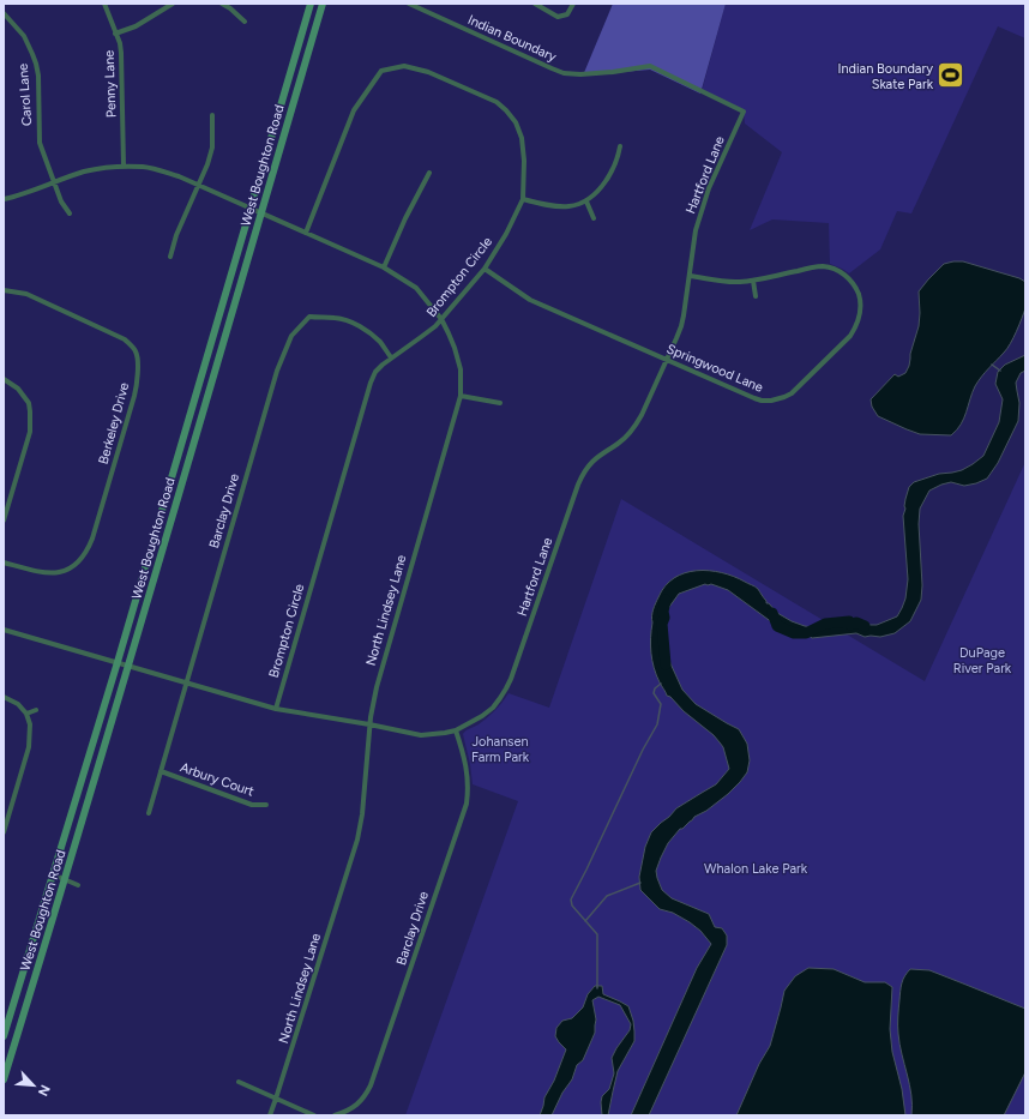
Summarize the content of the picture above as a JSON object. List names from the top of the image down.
{
  "streets": {
    "main road": ["West Boughton Road"],
    "street": [
      "Indian Boundary",
      "Penny Lane",
      "Carol Lane",
      "Hartford Lane",
      "Brompton Circle",
      "Springwood Lane",
      "Berkeley Drive",
      "Barclay Drive",
      "North Lindsey Lane",
      "Arbury Court"
    ]
  },
  "crossings": [
    ["Indian Boundary", "Hartford Lane"],
    ["West Boughton Road", "Hartford Lane"],
    ["West Boughton Road", "North Lindsey Lane"],
    ["Hartford Lane", "Brompton Circle"],
    ["Hartford Lane", "Springwood Lane"],
    ["Hartford Lane", "Barclay Drive"],
    ["Hartford Lane", "North Lindsey Lane"],
    ["Brompton Circle", "Springwood Lane"],
    ["Brompton Circle", "Barclay Drive"],
    ["Brompton Circle", "North Lindsey Lane"],
    ["Barclay Drive", "Arbury Court"]
  ],
  "parks": ["DuPage River Park", "Johansen Farm Park", "Whalon Lake Park"],
  "places": {
    "sports": ["Indian Boundary Skate Park"]
  },
  "north": "bottom right"
}
